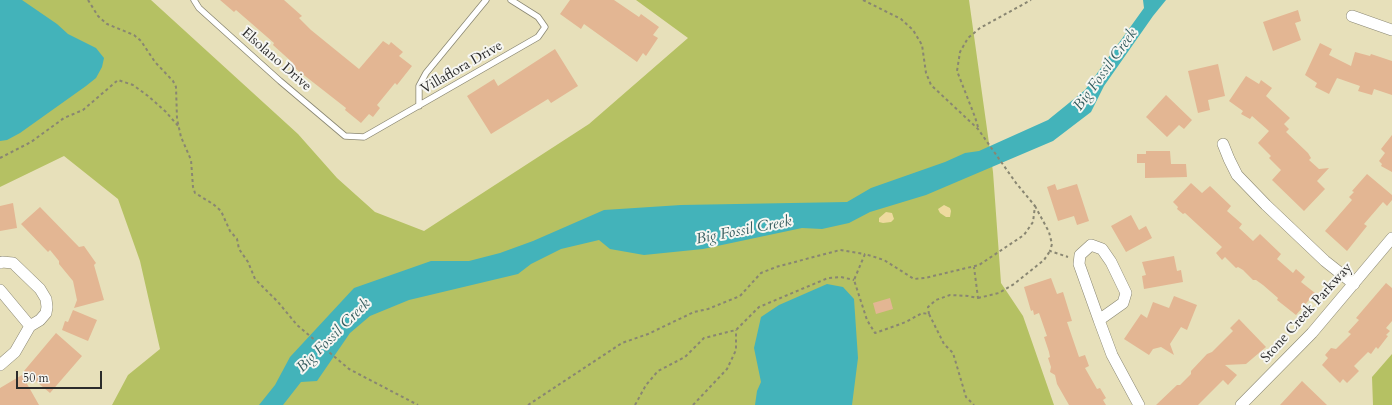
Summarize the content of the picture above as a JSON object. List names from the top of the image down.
{
  "streets": {
    "street": ["Stone Creek Parkway"],
    "lane": ["Elsolano Drive", "Villaflora Drive"]
  },
  "crossings": [
    ["Elsolano Drive", "Villaflora Drive"]
  ],
  "water": ["Big Fossil Creek"],
  "scale_bar": "50 m"
}
